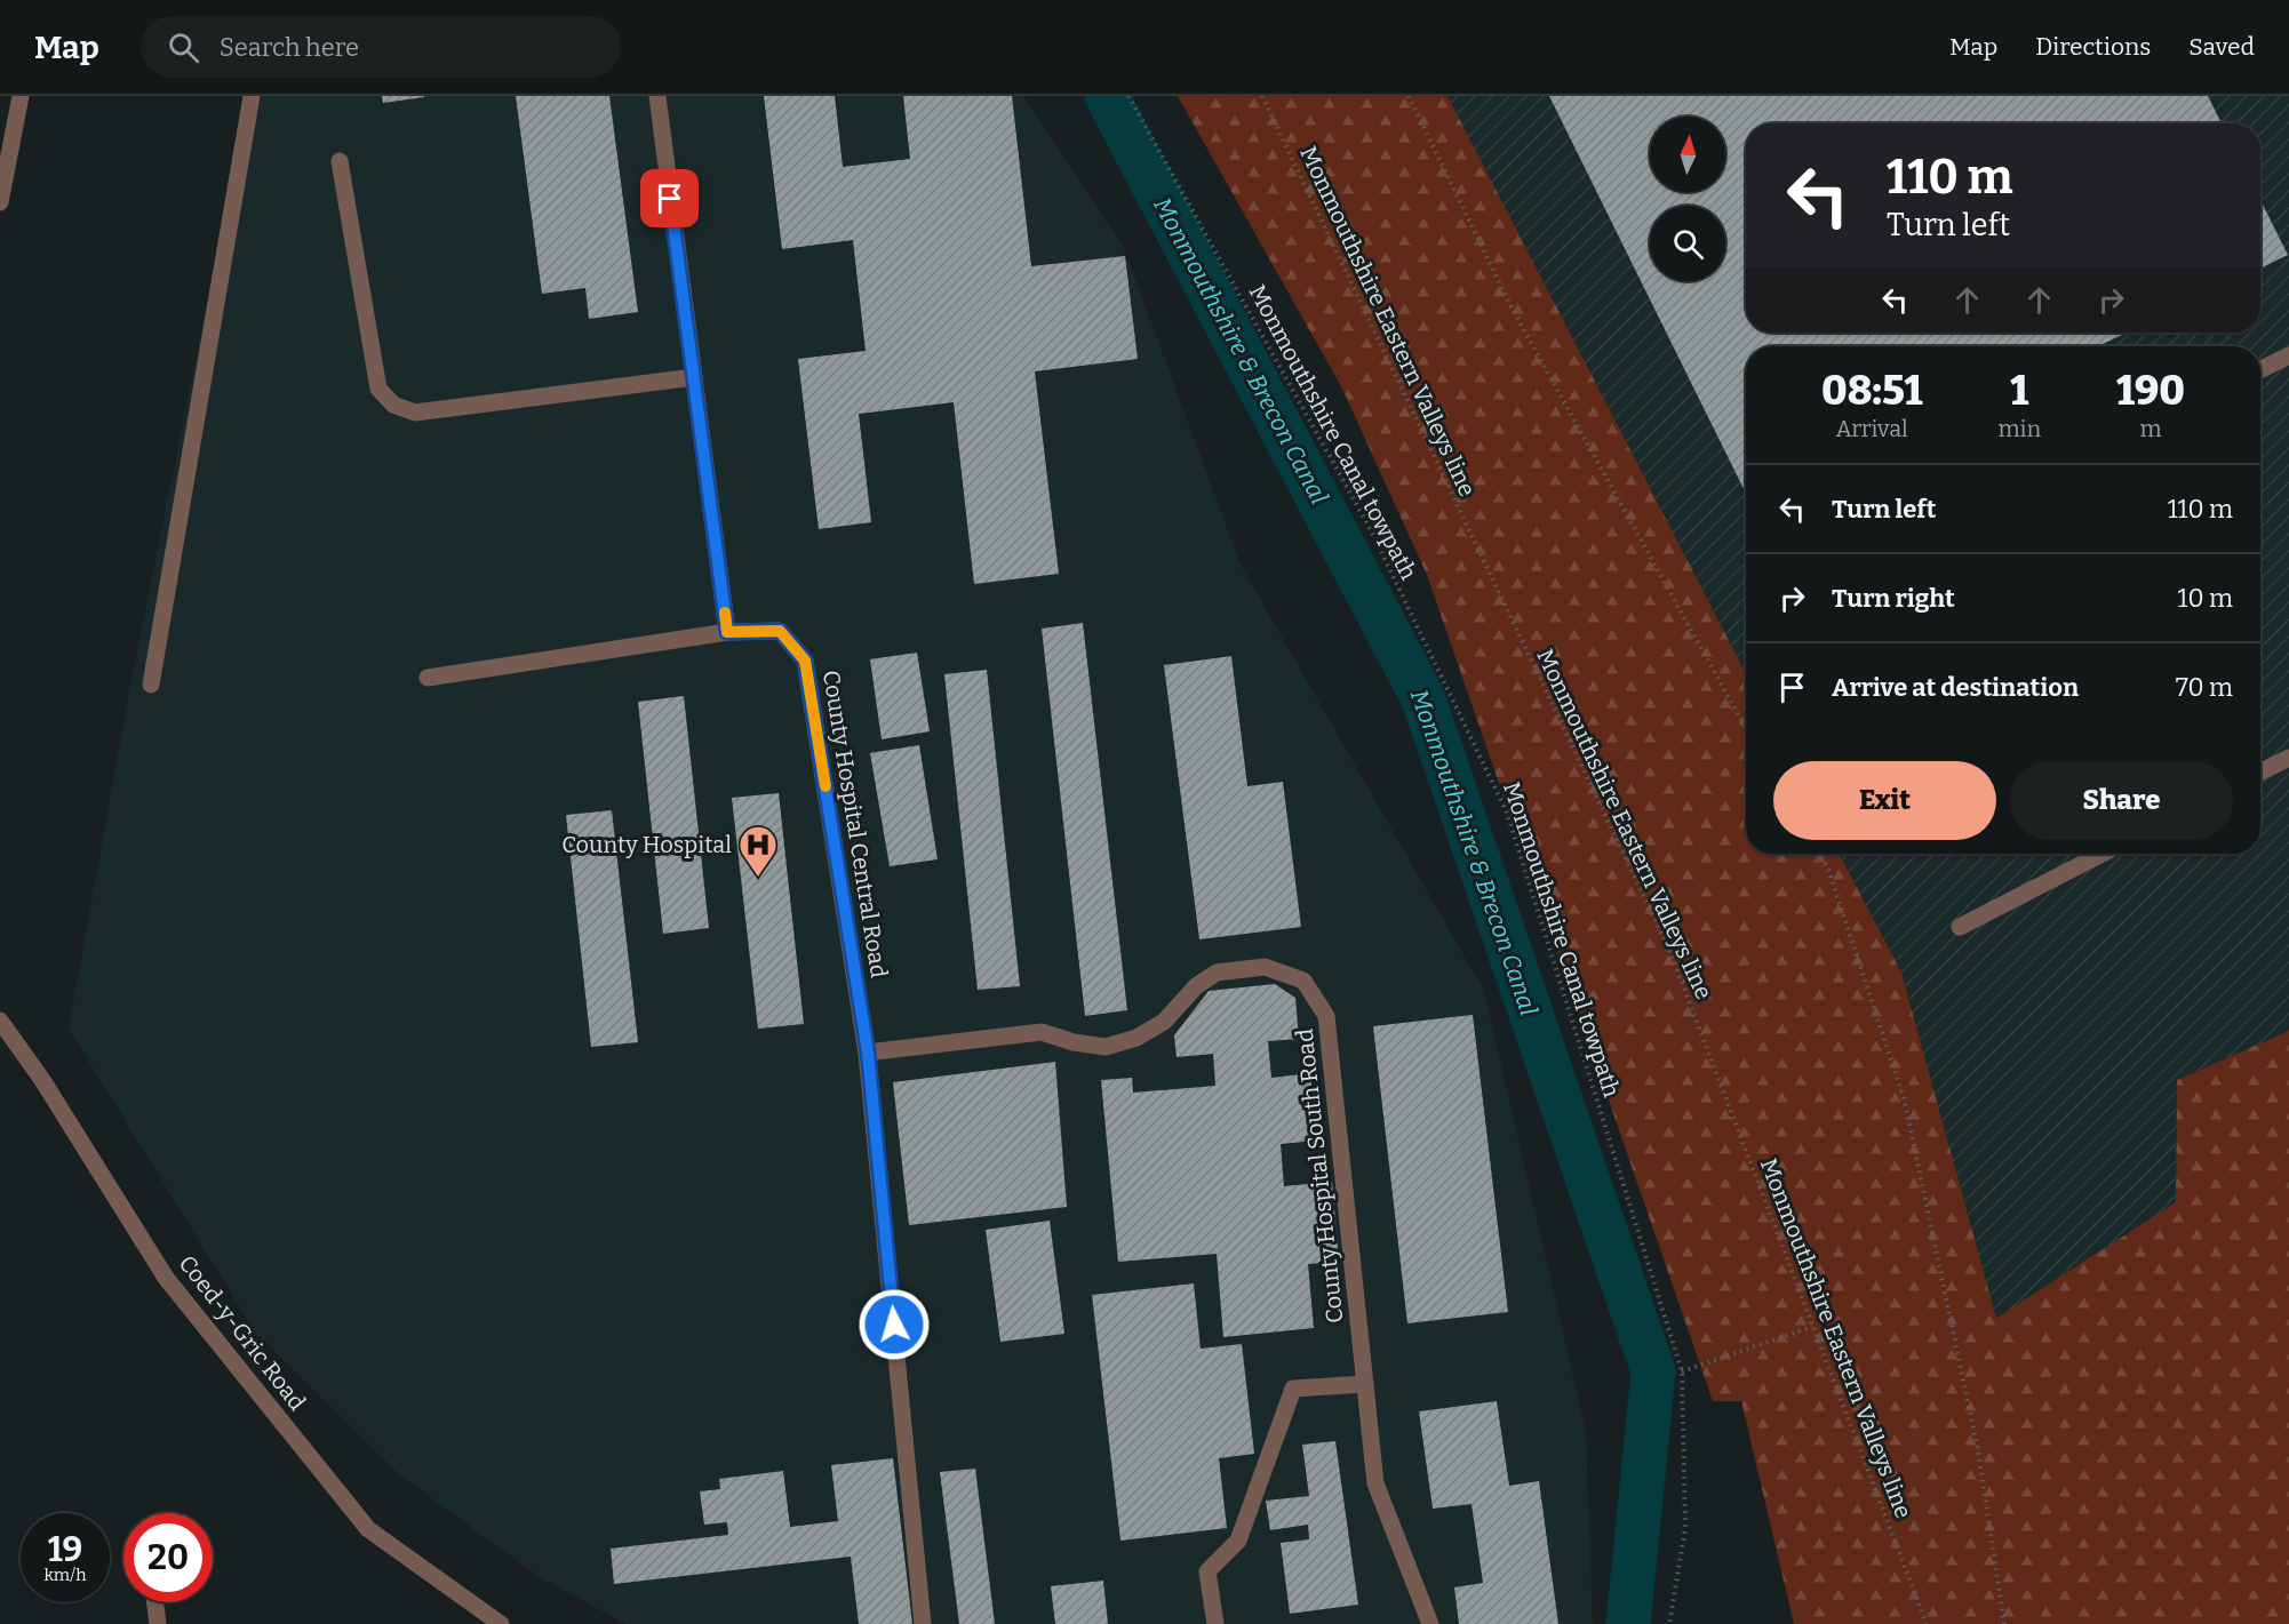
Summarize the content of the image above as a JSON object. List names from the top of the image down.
{
  "streets": {
    "street": ["County Hospital Central Road", "County Hospital South Road", "Coed-y-Gric Road"],
    "path": ["Monmouthshire Eastern Valleys line", "Monmouthshire Canal towpath"]
  },
  "crossings": [
    ["County Hospital Central Road", "County Hospital South Road"]
  ],
  "water": ["Monmouthshire & Brecon Canal"],
  "places": {
    "hospital": ["County Hospital"]
  },
  "north": "top",
  "page": {
    "header": "Map",
    "search": "Search here",
    "nav": ["Map", "Directions", "Saved"],
    "turn": ["110 m", "Turn left"],
    "eta": [
      "08:51",
      "Arrival",
      "1",
      "min",
      "190",
      "m"
    ],
    "list": [
      {
        "name": "Turn left",
        "value": "110 m"
      },
      {
        "name": "Turn right",
        "value": "10 m"
      },
      {
        "name": "Arrive at destination",
        "value": "70 m"
      }
    ],
    "buttons": ["Exit", "Share"],
    "speed": "19 km/h",
    "limit": "20"
  }
}
